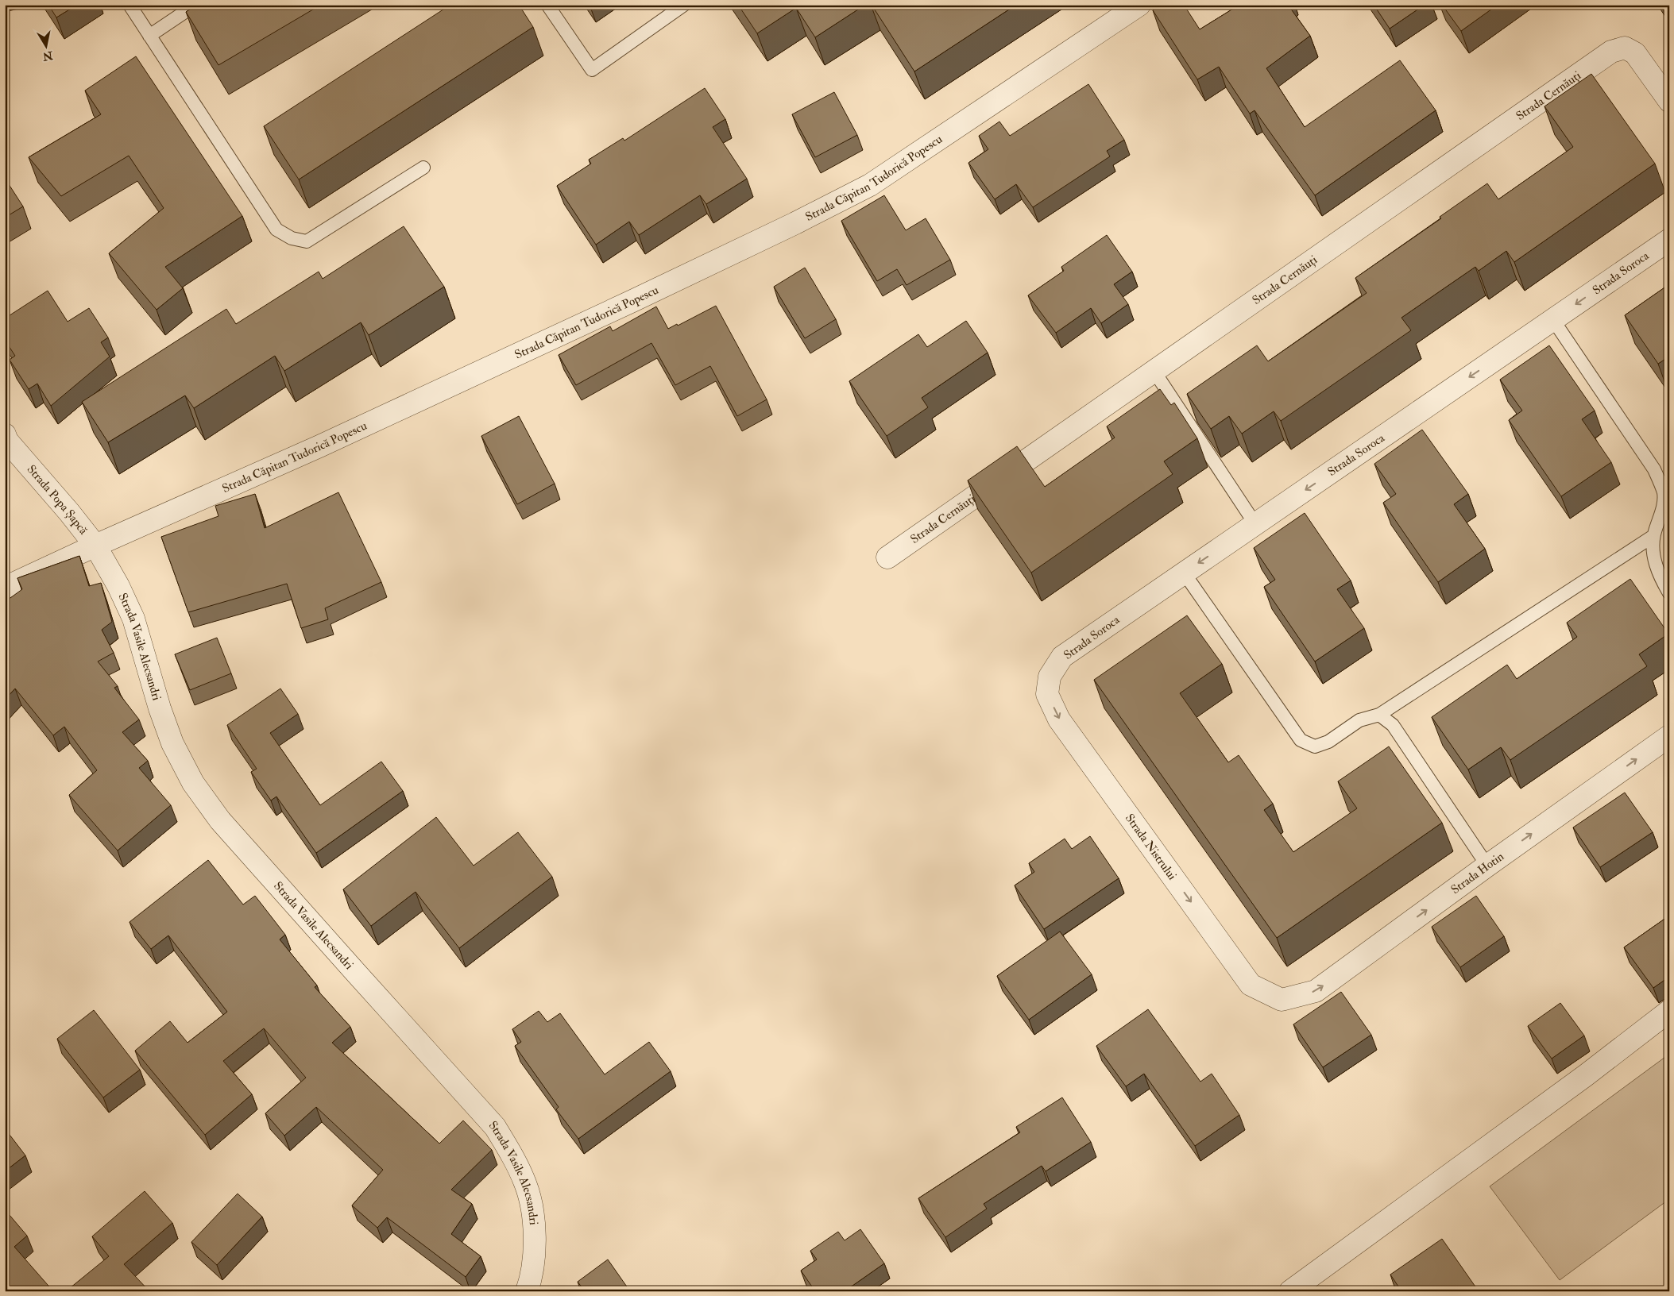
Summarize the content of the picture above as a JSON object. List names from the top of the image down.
{
  "streets": {
    "street": [
      "Strada Cernăuți",
      "Strada Căpitan Tudorică Popescu",
      "Strada Soroca",
      "Strada Popa Șapcă",
      "Strada Vasile Alecsandri",
      "Strada Nistrului",
      "Strada Hotin"
    ]
  },
  "crossings": [
    ["Strada Căpitan Tudorică Popescu", "Strada Popa Șapcă"],
    ["Strada Căpitan Tudorică Popescu", "Strada Vasile Alecsandri"],
    ["Strada Soroca", "Strada Nistrului"],
    ["Strada Popa Șapcă", "Strada Vasile Alecsandri"],
    ["Strada Nistrului", "Strada Hotin"]
  ],
  "one_way": ["Strada Soroca", "Strada Nistrului", "Strada Hotin"],
  "north": "bottom"
}
